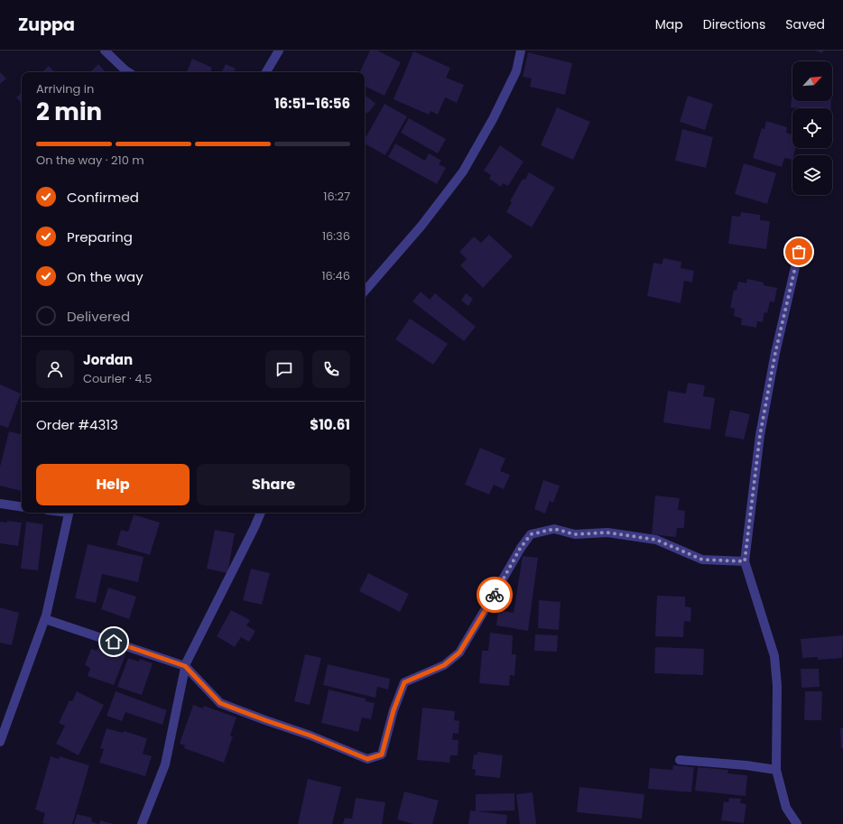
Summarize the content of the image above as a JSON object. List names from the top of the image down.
{
  "north": "top right",
  "page": {
    "header": "Zuppa",
    "nav": ["Map", "Directions", "Saved"],
    "heading": ["2 min", "Arriving in", "16:51–16:56"],
    "panel": [
      "Jordan",
      "Courier · 4.5",
      "Order #4313",
      "$10.61"
    ],
    "bar": "On the way · 210 m",
    "list": [
      ["Confirmed", "16:27"],
      ["Preparing", "16:36"],
      ["On the way", "16:46"],
      "Delivered"
    ],
    "buttons": ["Help", "Share"]
  }
}
